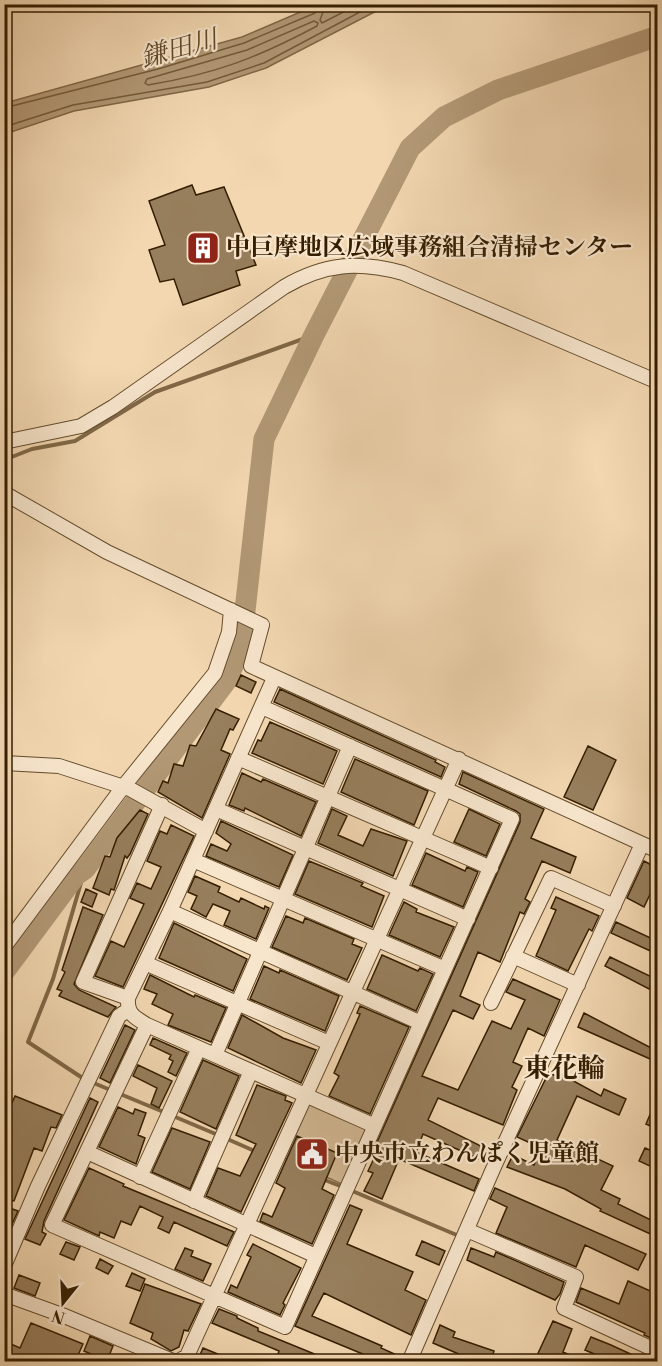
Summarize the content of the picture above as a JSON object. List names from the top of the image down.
{
  "districts": ["東花輪"],
  "water": ["鎌田川"],
  "places": {
    "building": ["中巨摩地区広域事務組合清掃センター"],
    "public building": ["中央市立わんぱく児童館"]
  },
  "north": "bottom"
}
